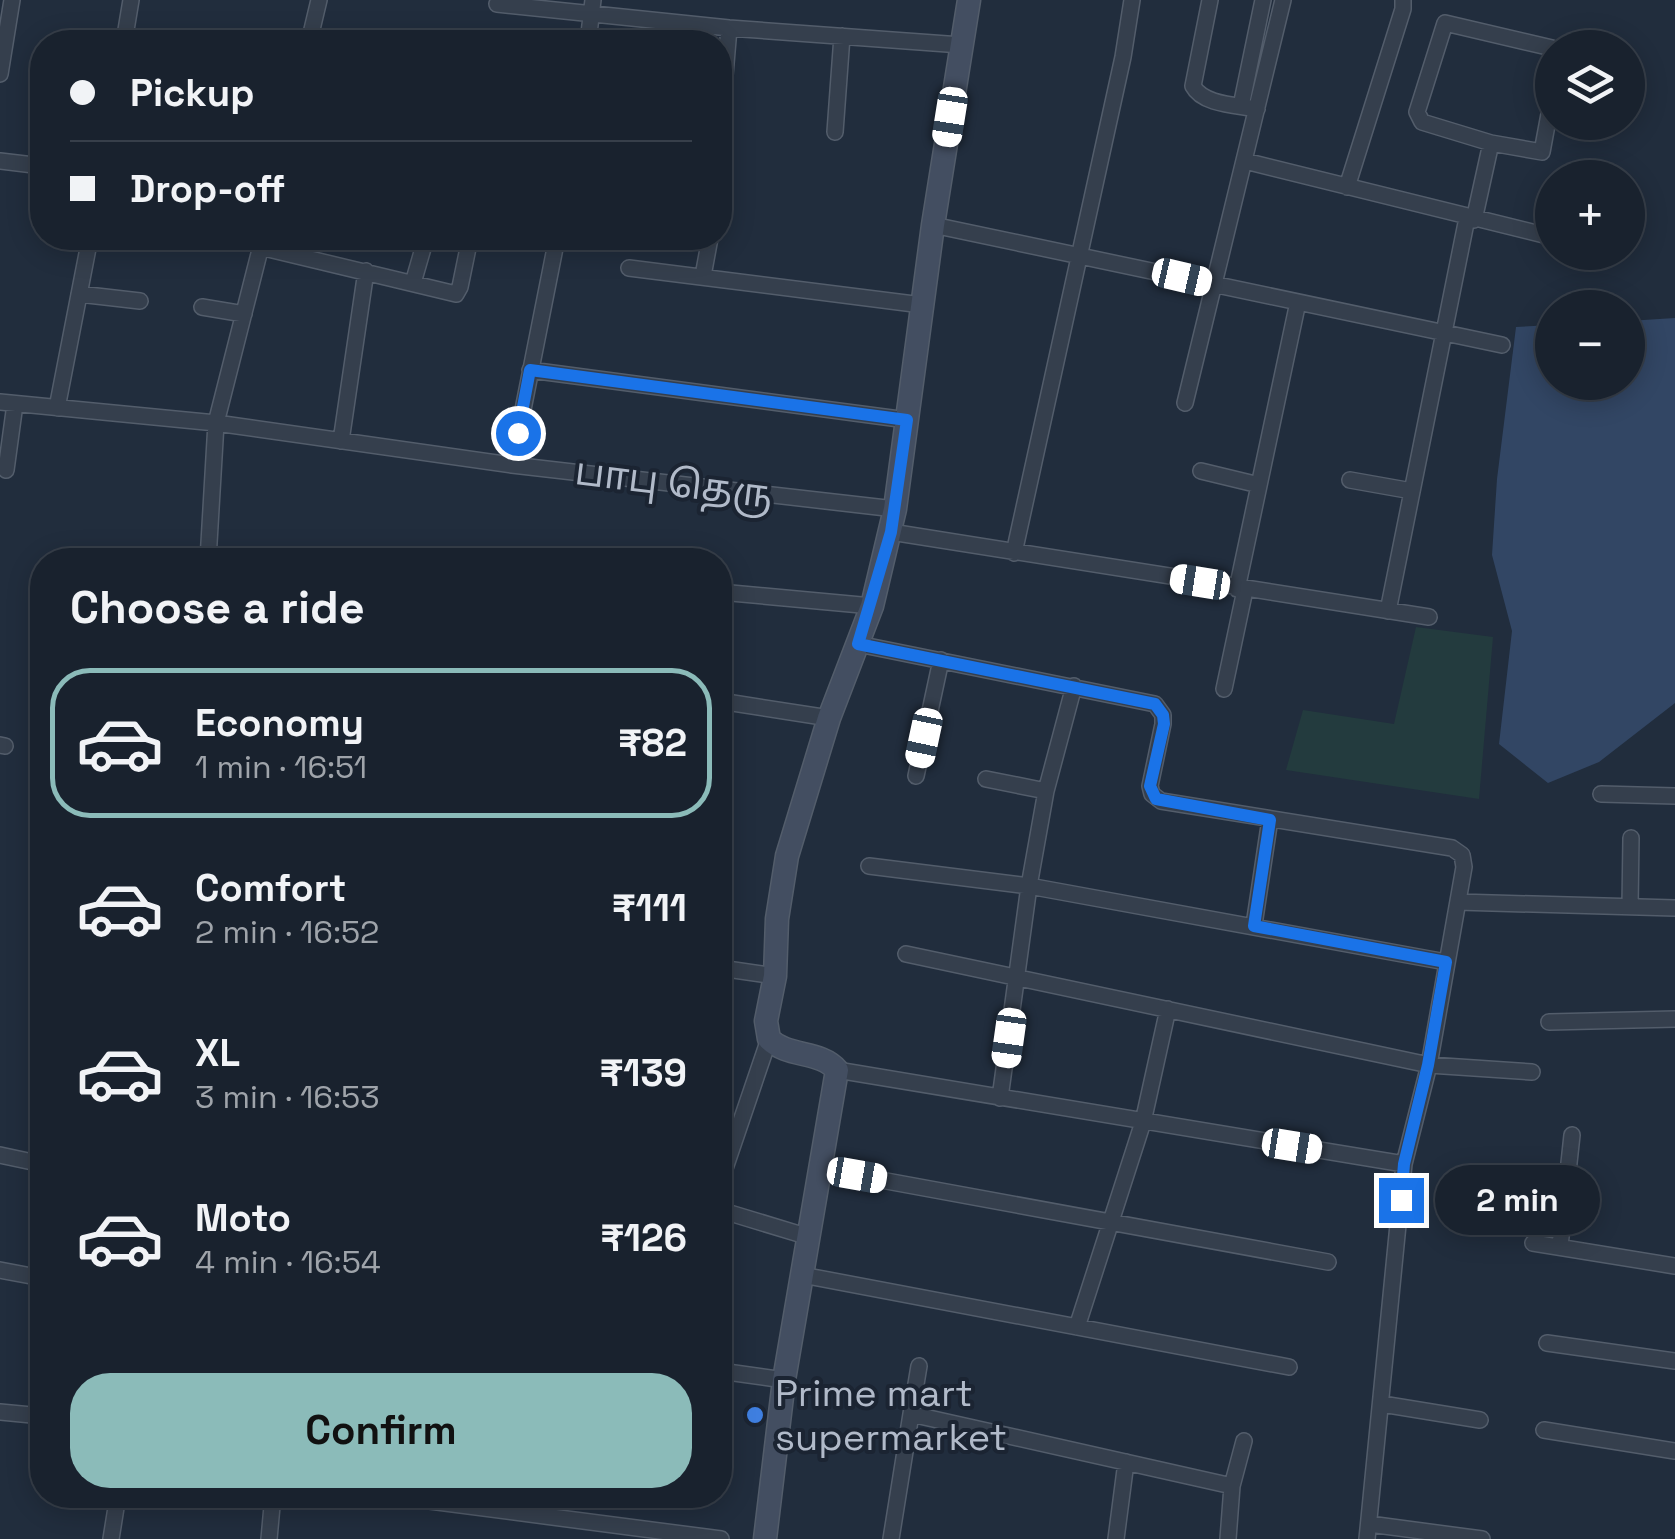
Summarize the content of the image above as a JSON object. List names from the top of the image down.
{
  "streets": {
    "street": ["பாபு தெரு"]
  },
  "places": ["Prime mart supermarket"],
  "page": {
    "map_buttons": ["+", "−"],
    "banner": ["Pickup", "Drop-off"],
    "heading": "Choose a ride",
    "list": [
      {
        "name": "Economy",
        "note": "1 min · 16:51",
        "value": "₹82"
      },
      {
        "name": "Comfort",
        "note": "2 min · 16:52",
        "value": "₹111"
      },
      {
        "name": "XL",
        "note": "3 min · 16:53",
        "value": "₹139"
      },
      {
        "name": "Moto",
        "note": "4 min · 16:54",
        "value": "₹126"
      }
    ],
    "bubble": "2 min",
    "buttons": "Confirm"
  }
}
